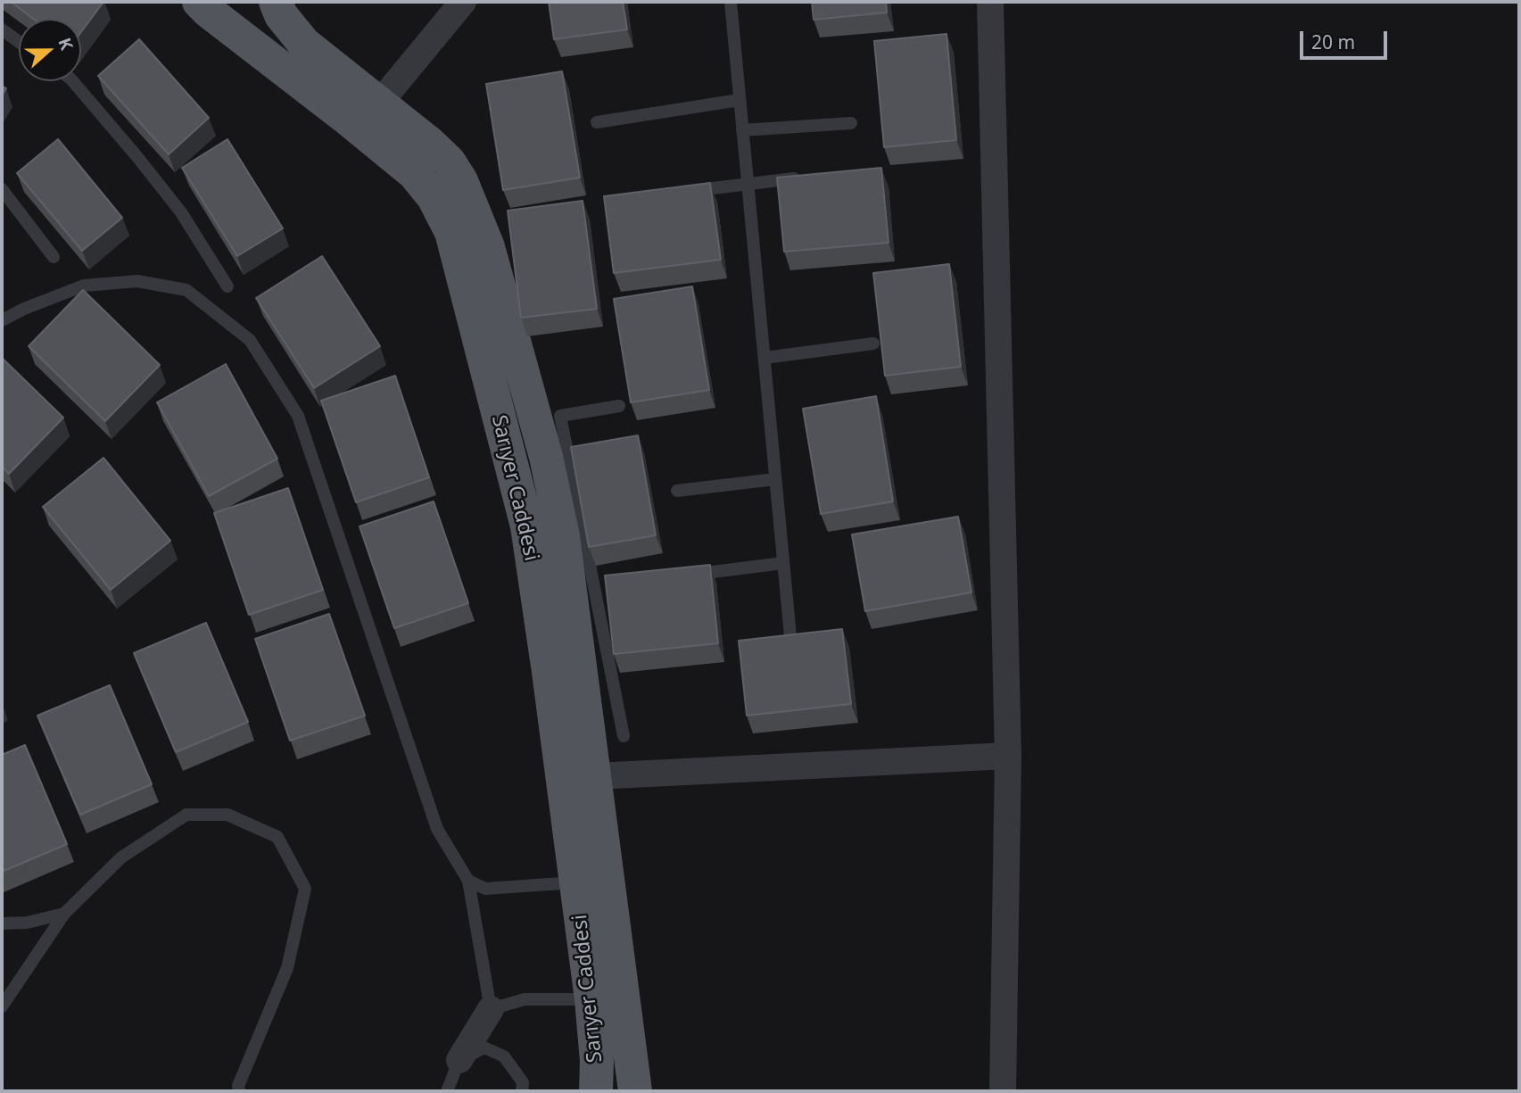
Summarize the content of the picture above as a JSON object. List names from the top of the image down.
{
  "streets": {
    "main road": ["Sarıyer Caddesi"]
  },
  "scale_bar": "20 m",
  "north": "right"
}
